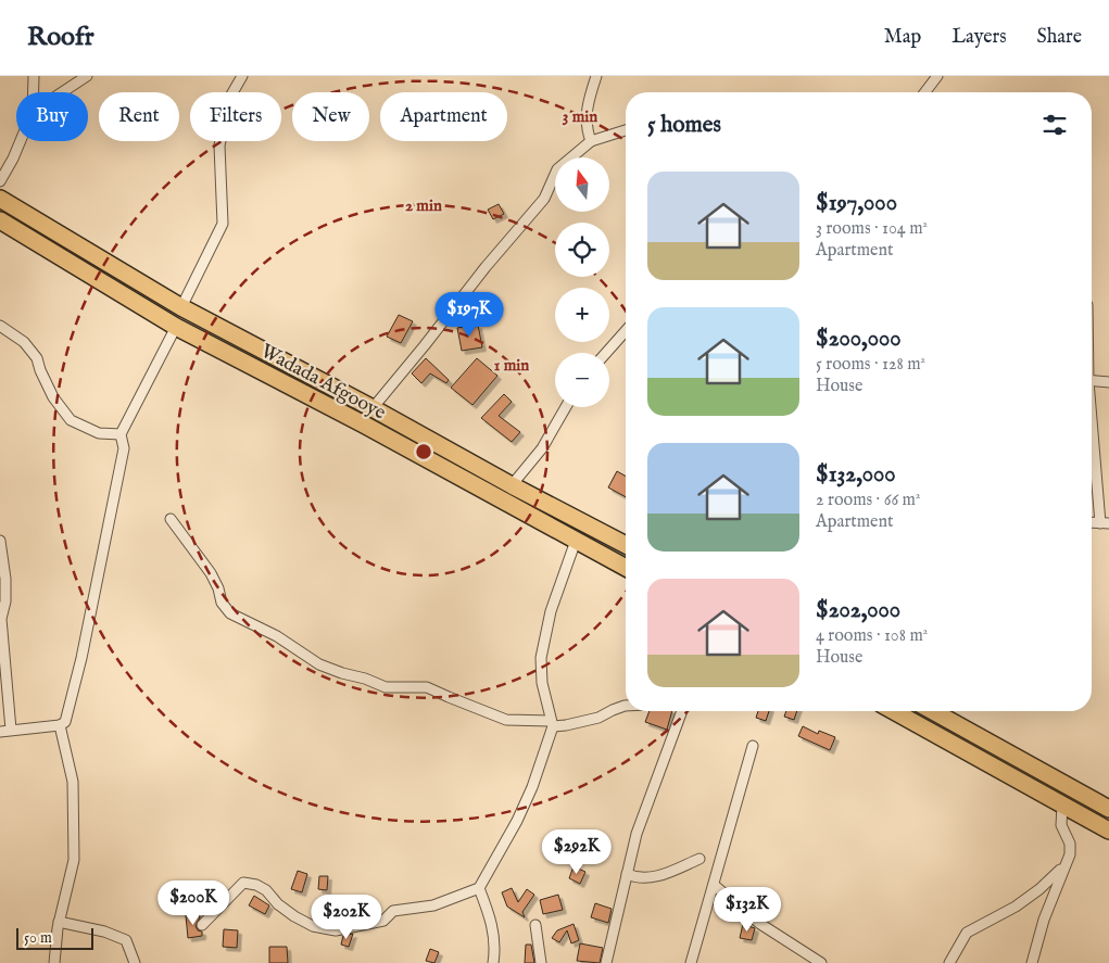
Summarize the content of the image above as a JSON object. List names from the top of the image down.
{
  "streets": {
    "highway": ["Wadada Afgooye"]
  },
  "scale_bar": "50 m",
  "north": "top",
  "page": {
    "header": "Roofr",
    "nav": ["Map", "Layers", "Share"],
    "chip": [
      "Buy",
      "Rent",
      "Filters",
      "New",
      "Apartment"
    ],
    "heading": "5 homes",
    "map_buttons": ["+", "−"],
    "list": [
      {
        "name": "$197,000",
        "note": "3 rooms · 104 m² · Apartment"
      },
      {
        "name": "$200,000",
        "note": "5 rooms · 128 m² · House"
      },
      {
        "name": "$132,000",
        "note": "2 rooms · 66 m² · Apartment"
      },
      {
        "name": "$202,000",
        "note": "4 rooms · 108 m² · House"
      }
    ],
    "price": [
      "$197K",
      "$292K",
      "$200K",
      "$132K",
      "$202K"
    ],
    "scale": "50 m"
  },
  "rings": ["3 min", "2 min", "1 min"]
}
